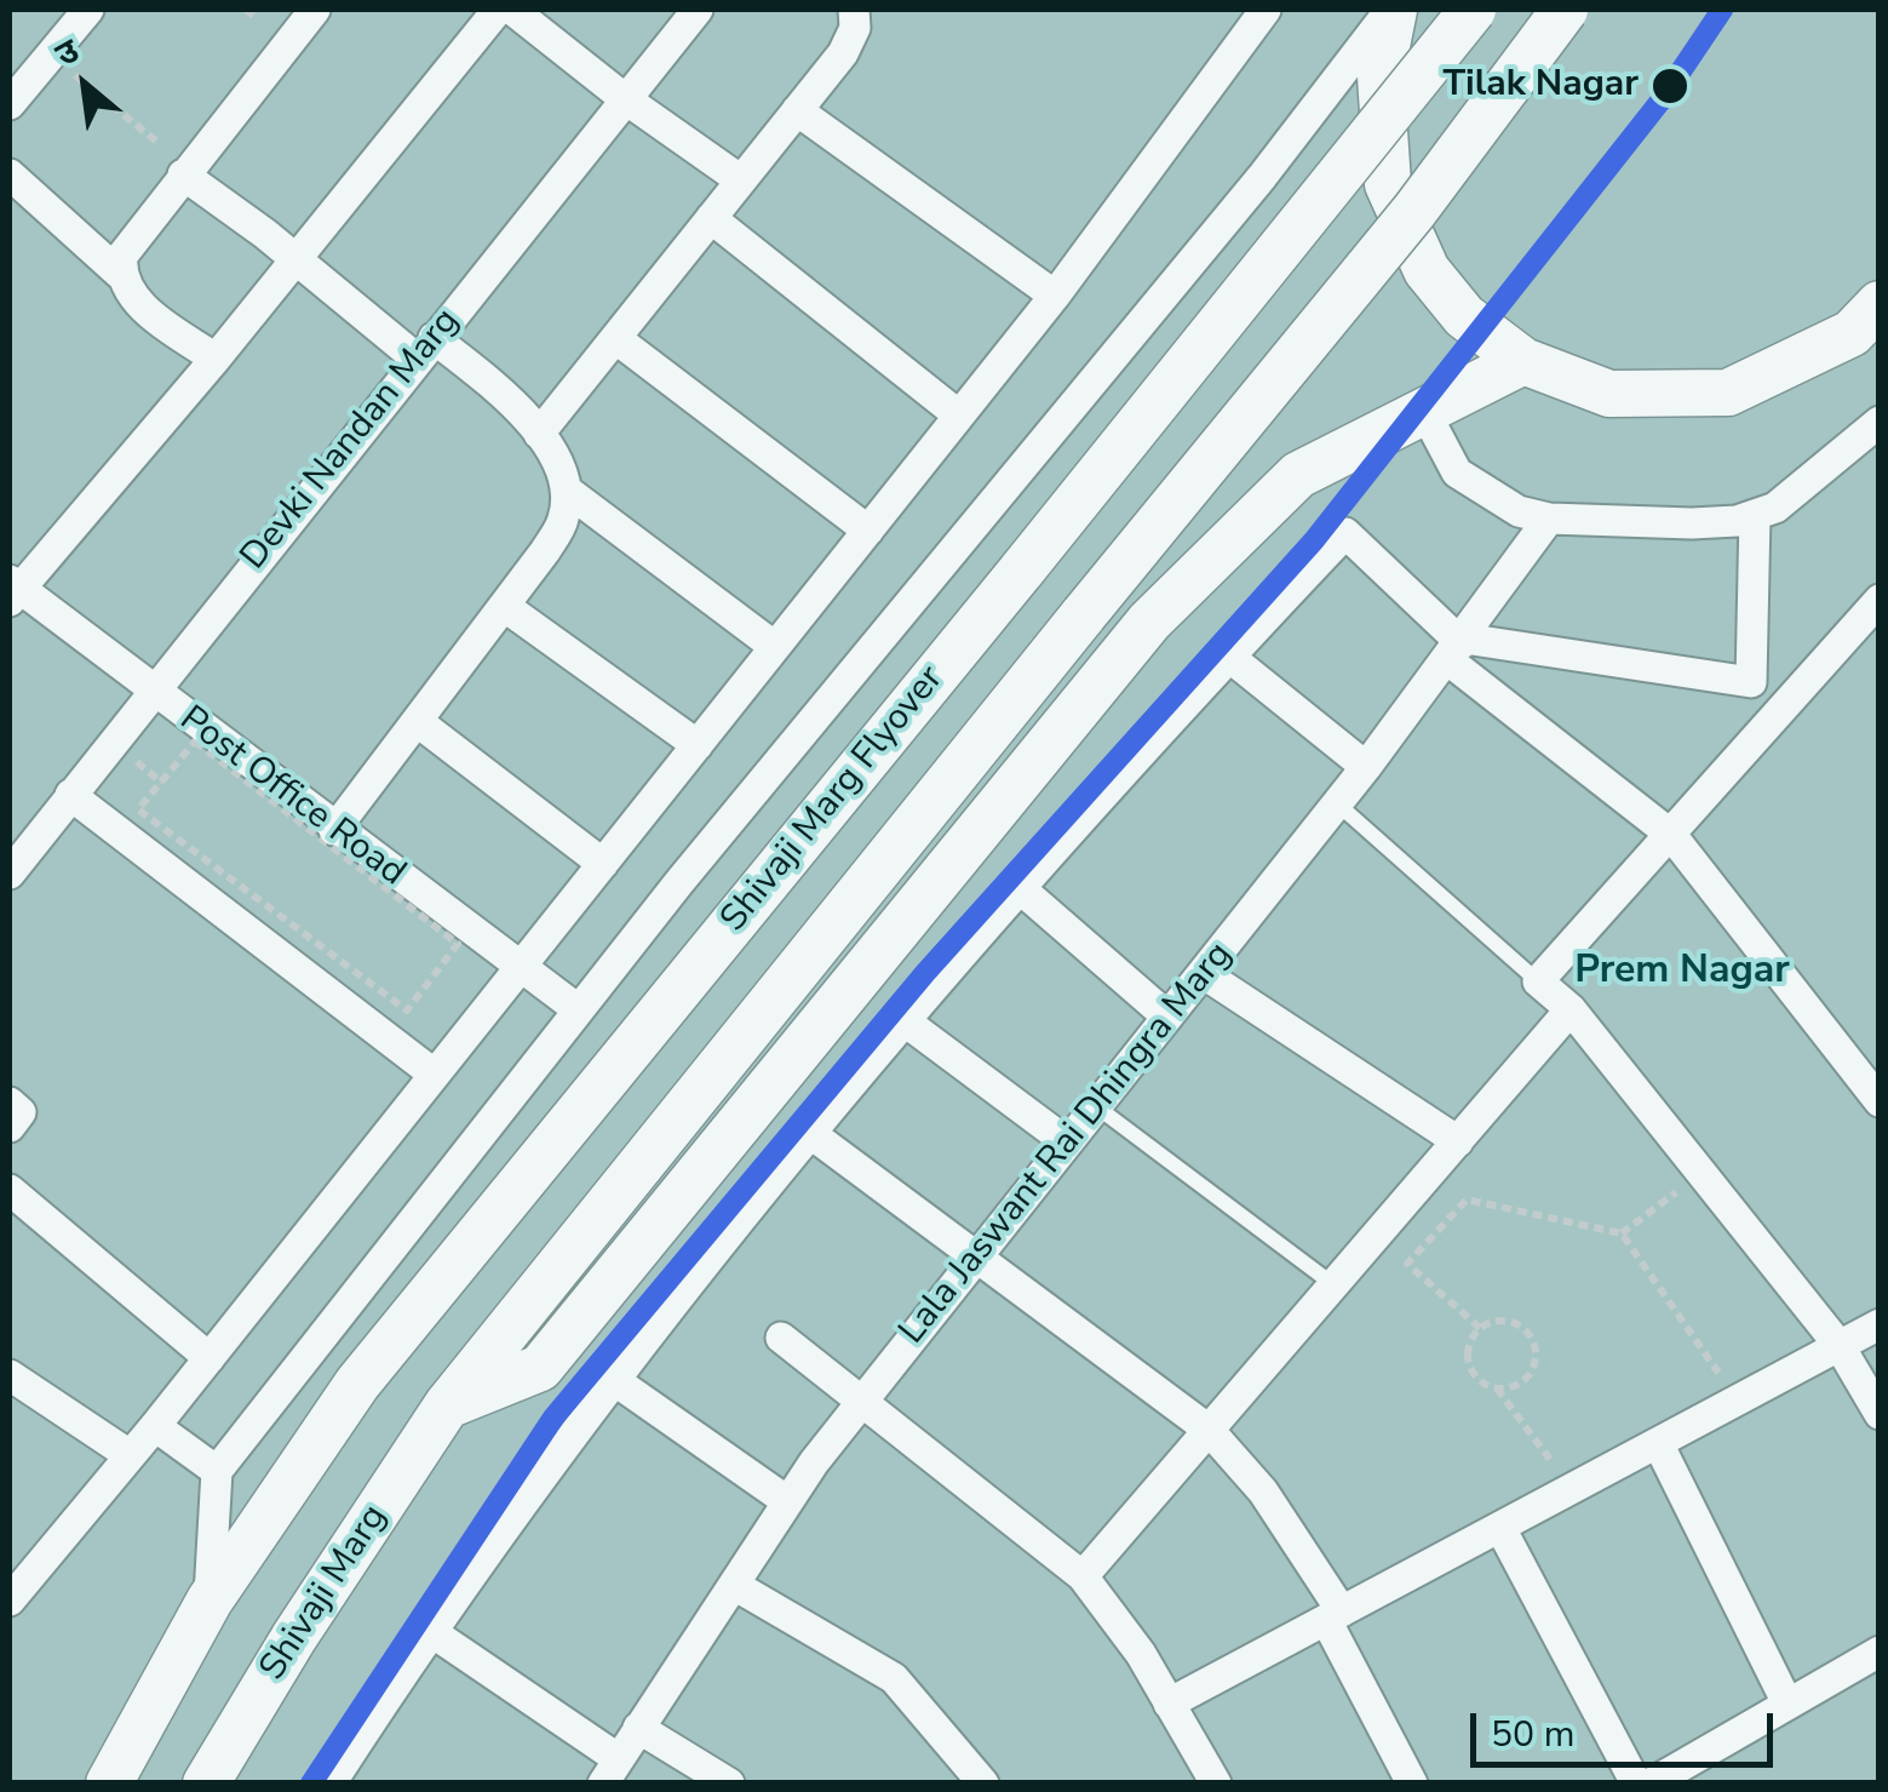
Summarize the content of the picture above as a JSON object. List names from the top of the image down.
{
  "streets": {
    "main road": ["Shivaji Marg Flyover", "Shivaji Marg"],
    "street": ["Devki Nandan Marg", "Post Office Road", "Lala Jaswant Rai Dhingra Marg"]
  },
  "crossings": [
    ["Devki Nandan Marg", "Post Office Road"]
  ],
  "districts": ["Prem Nagar"],
  "places": ["Tilak Nagar"],
  "scale_bar": "50 m",
  "north": "top left"
}
